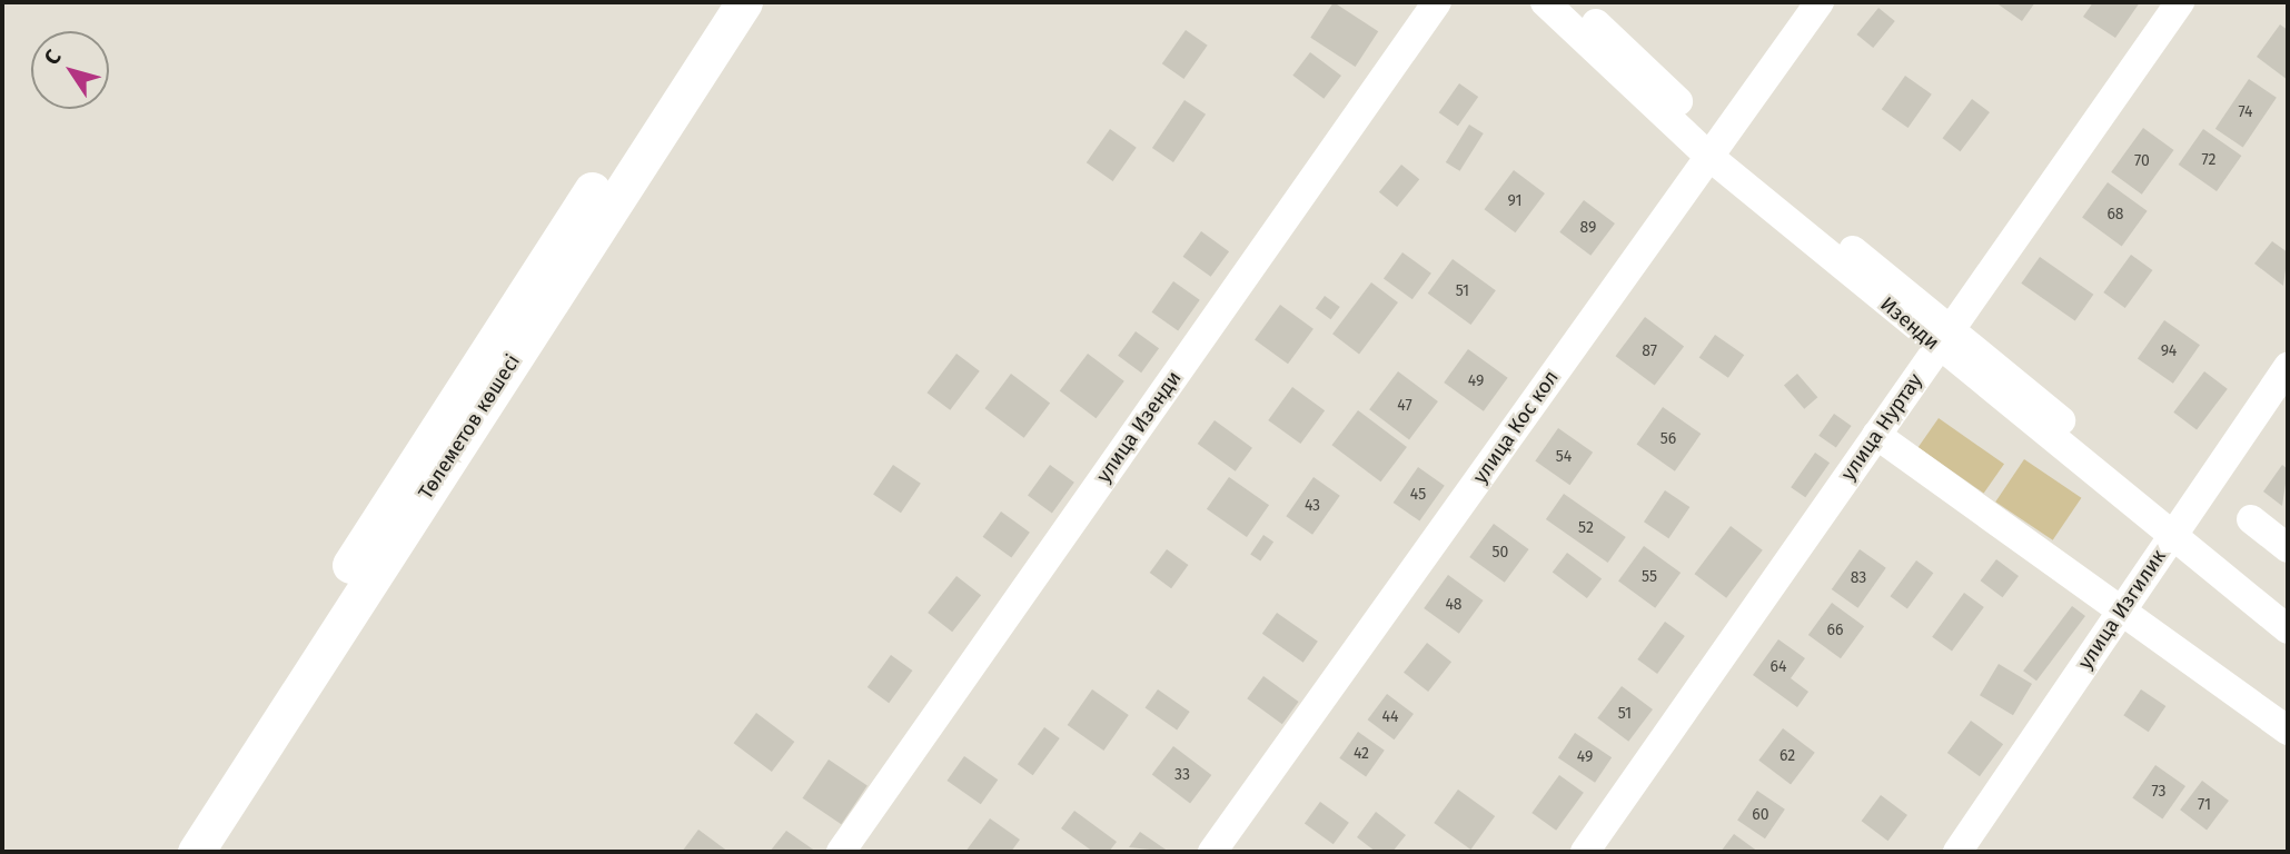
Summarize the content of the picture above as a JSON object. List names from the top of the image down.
{
  "streets": {
    "main road": ["Төлеметов көшесі"],
    "street": [
      "Изенди",
      "улица Изенди",
      "улица Кос кол",
      "улица Нуртау",
      "улица Изгилик"
    ]
  },
  "crossings": [
    ["Изенди", "улица Кос кол"],
    ["Изенди", "улица Нуртау"],
    ["Изенди", "улица Изгилик"]
  ],
  "house_numbers": [
    "74",
    "72",
    "70",
    "91",
    "68",
    "89",
    "51",
    "87",
    "94",
    "49",
    "47",
    "56",
    "54",
    "45",
    "43",
    "52",
    "50",
    "55",
    "83",
    "48",
    "66",
    "64",
    "51",
    "44",
    "42",
    "62",
    "49",
    "33",
    "73",
    "71",
    "60"
  ],
  "north": "top left"
}
